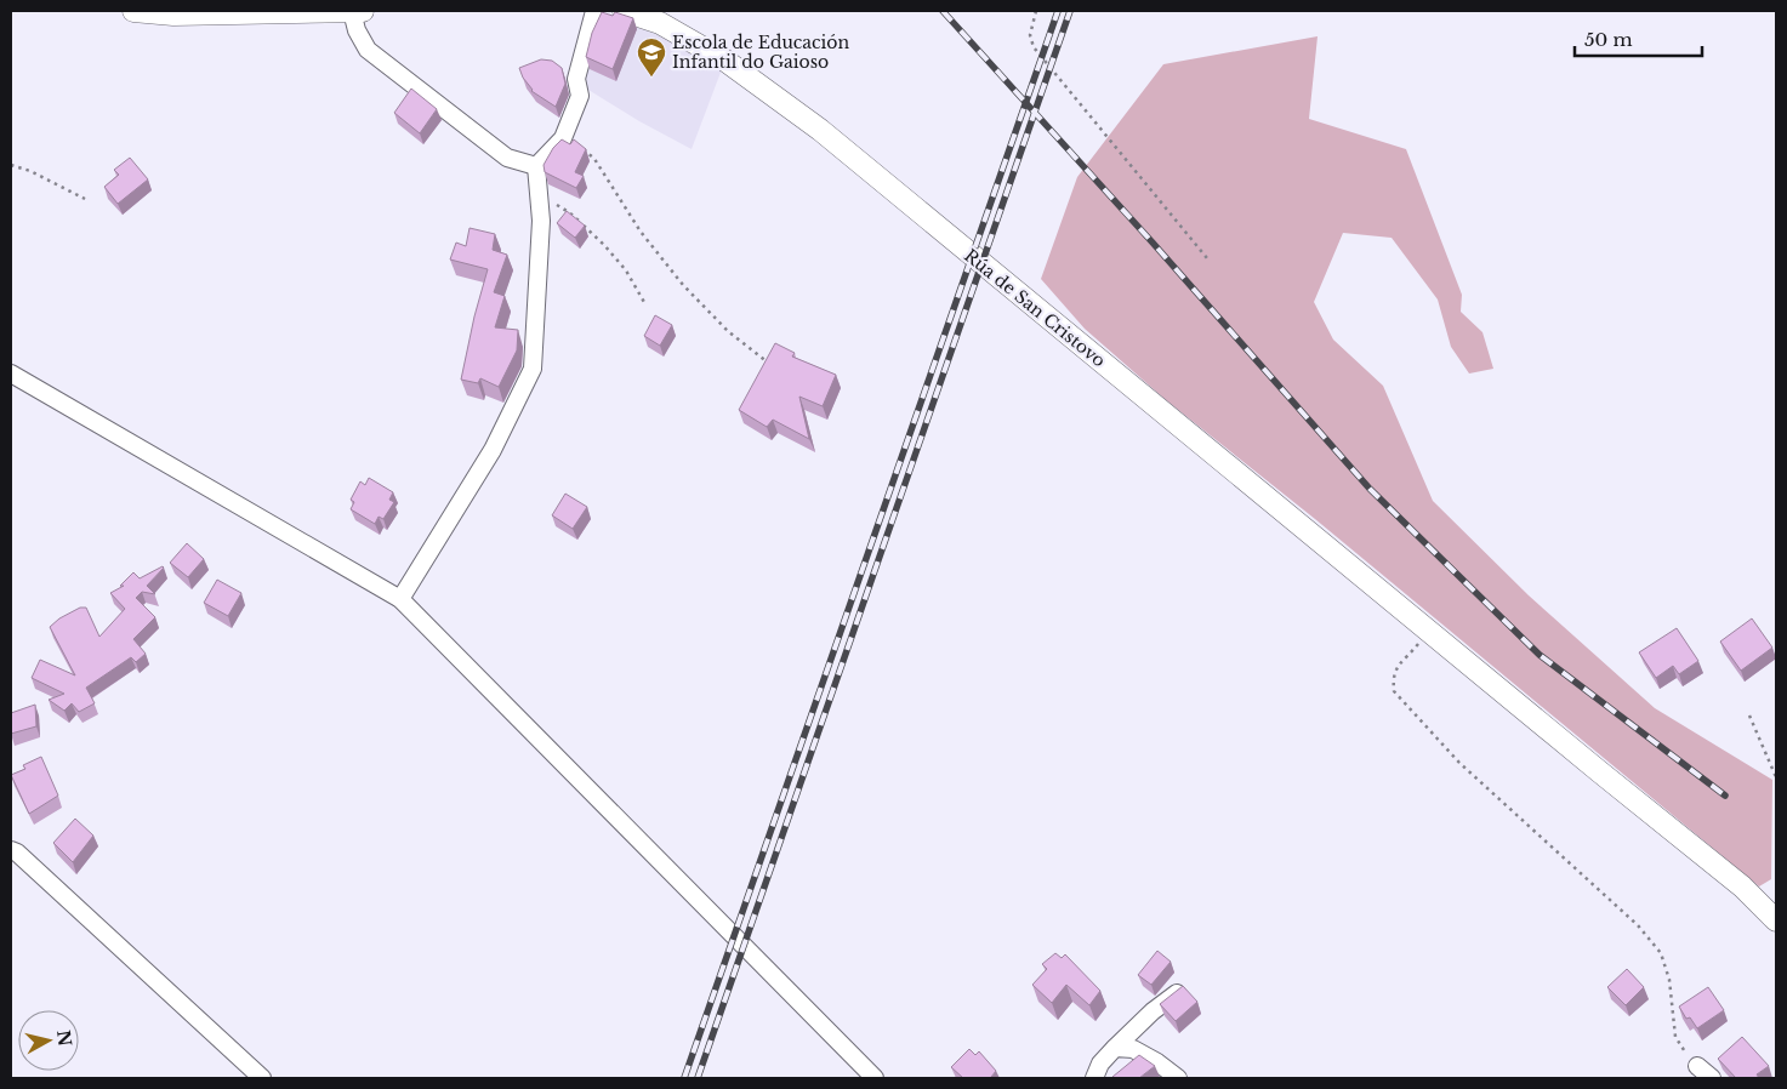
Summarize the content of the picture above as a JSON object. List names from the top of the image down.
{
  "streets": {
    "street": ["Rúa de San Cristovo"]
  },
  "places": {
    "school or university": ["Escola de Educación Infantil do Gaioso"]
  },
  "scale_bar": "50 m",
  "north": "right"
}
